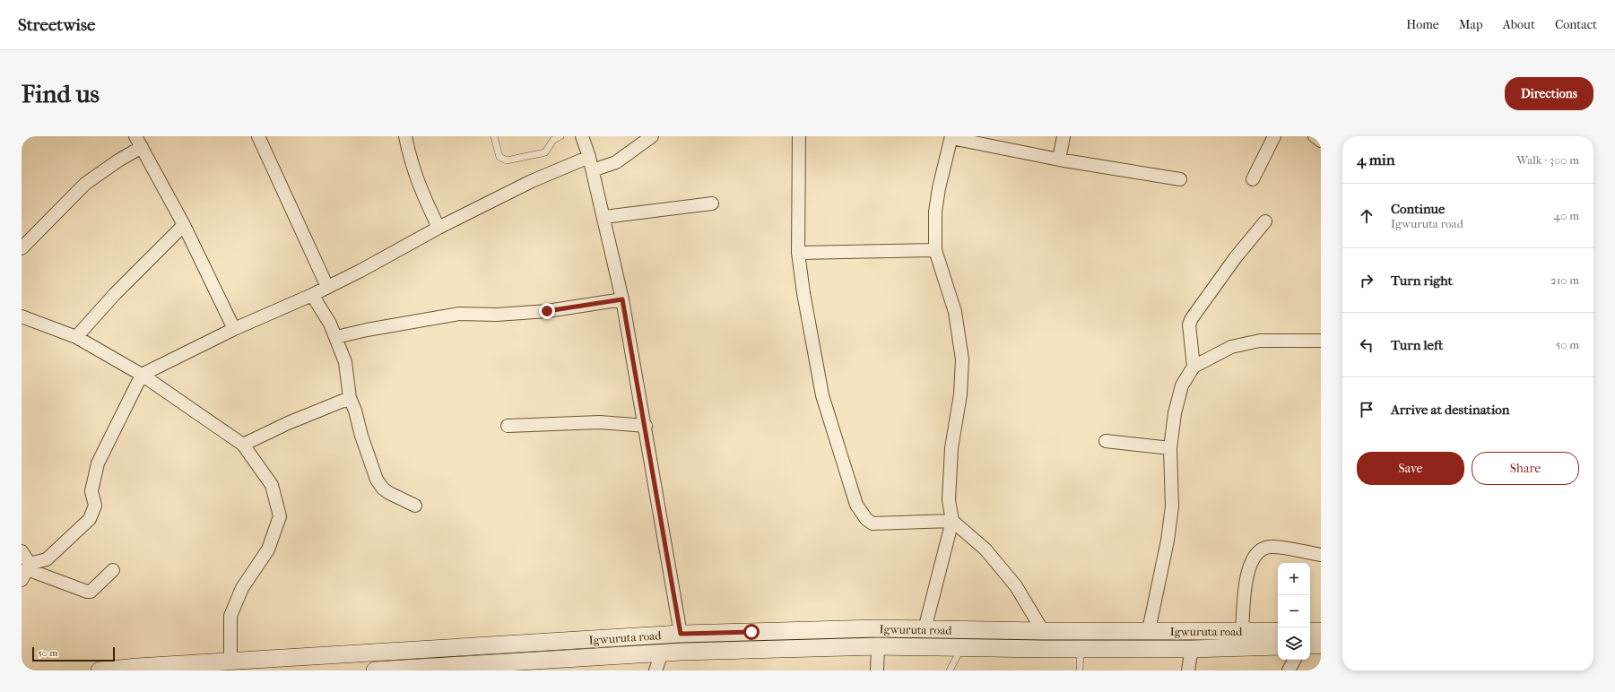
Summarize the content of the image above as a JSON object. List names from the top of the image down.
{
  "streets": {
    "main road": ["Igwuruta road"]
  },
  "scale_bar": "50 m",
  "page": {
    "header": "Streetwise",
    "nav": [
      "Home",
      "Map",
      "About",
      "Contact"
    ],
    "buttons": [
      "Directions",
      ["Save", "Share"]
    ],
    "title": "Find us",
    "heading": ["4 min", "Walk · 300 m"],
    "list": [
      ["Continue", "Igwuruta road", "40 m"],
      ["Turn right", "210 m"],
      ["Turn left", "50 m"],
      "Arrive at destination"
    ],
    "map_buttons": ["+", "−"],
    "scale": "50 m"
  }
}
